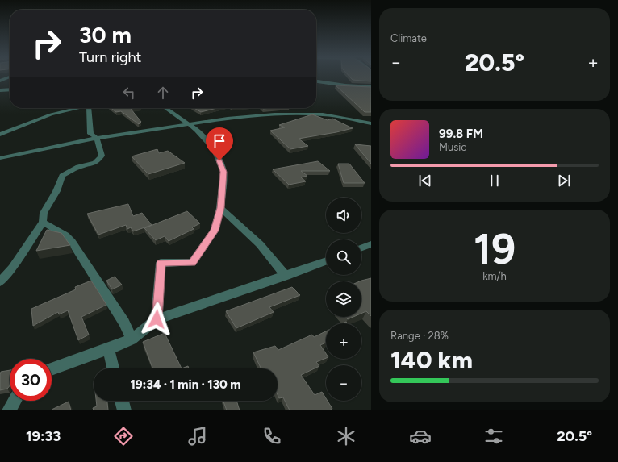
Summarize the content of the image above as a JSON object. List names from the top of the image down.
{
  "page": {
    "tile": [
      "Climate",
      ["19", "km/h"],
      ["Range · 28%", "140 km"]
    ],
    "turn": ["30 m", "Turn right"],
    "heat": ["−", "20.5°", "+"],
    "song": ["99.8 FM", "Music"],
    "map_buttons": ["+", "−"],
    "limit": "30",
    "trip": "19:34 · 1 min · 130 m",
    "tabs": ["19:33", "20.5°"]
  }
}
